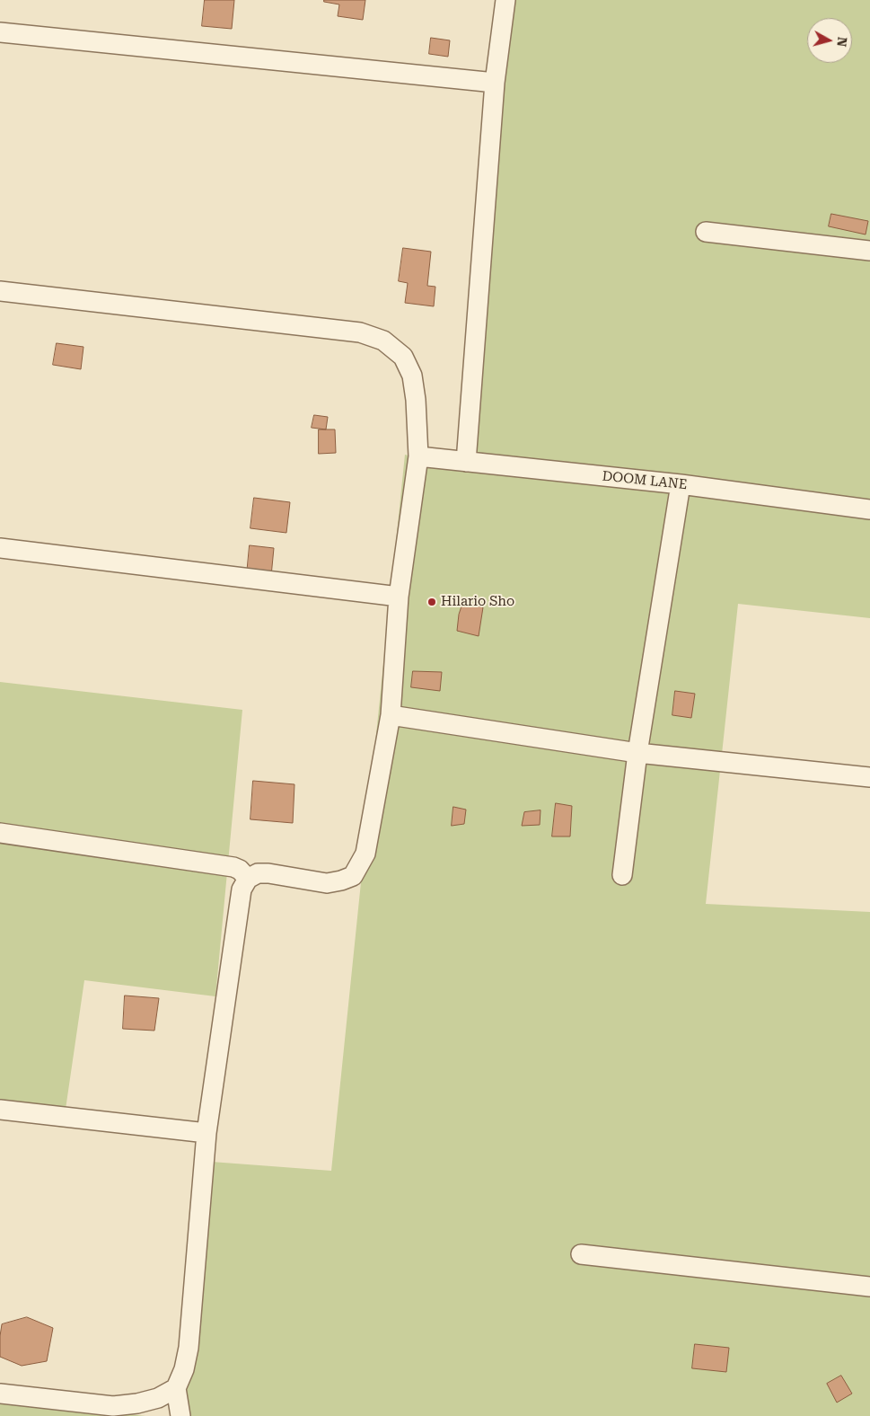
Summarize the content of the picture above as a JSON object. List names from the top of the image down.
{
  "streets": {
    "street": ["DOOM LANE"]
  },
  "places": ["Hilario Sho"],
  "north": "right"
}
